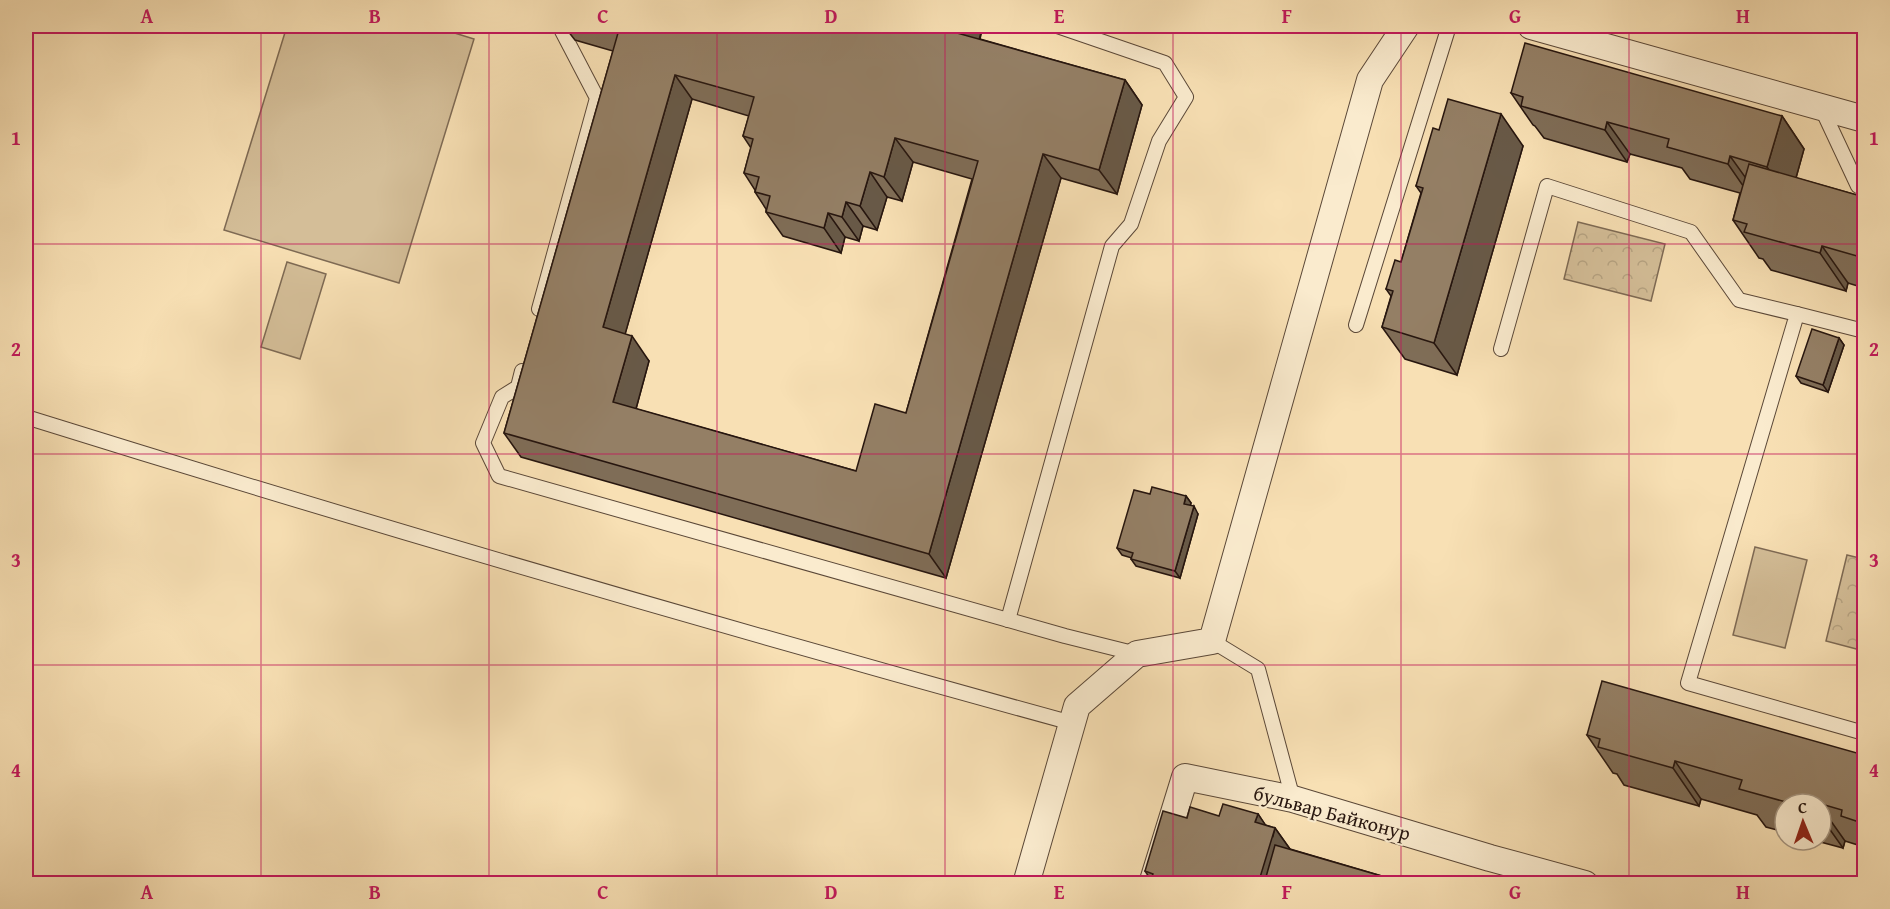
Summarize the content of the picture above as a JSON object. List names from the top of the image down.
{
  "streets": {
    "street": ["бульвар Байконур"]
  },
  "north": "top",
  "grid": {
    "columns": [
      "A",
      "B",
      "C",
      "D",
      "E",
      "F",
      "G",
      "H"
    ],
    "rows": [
      "1",
      "2",
      "3",
      "4"
    ]
  }
}
